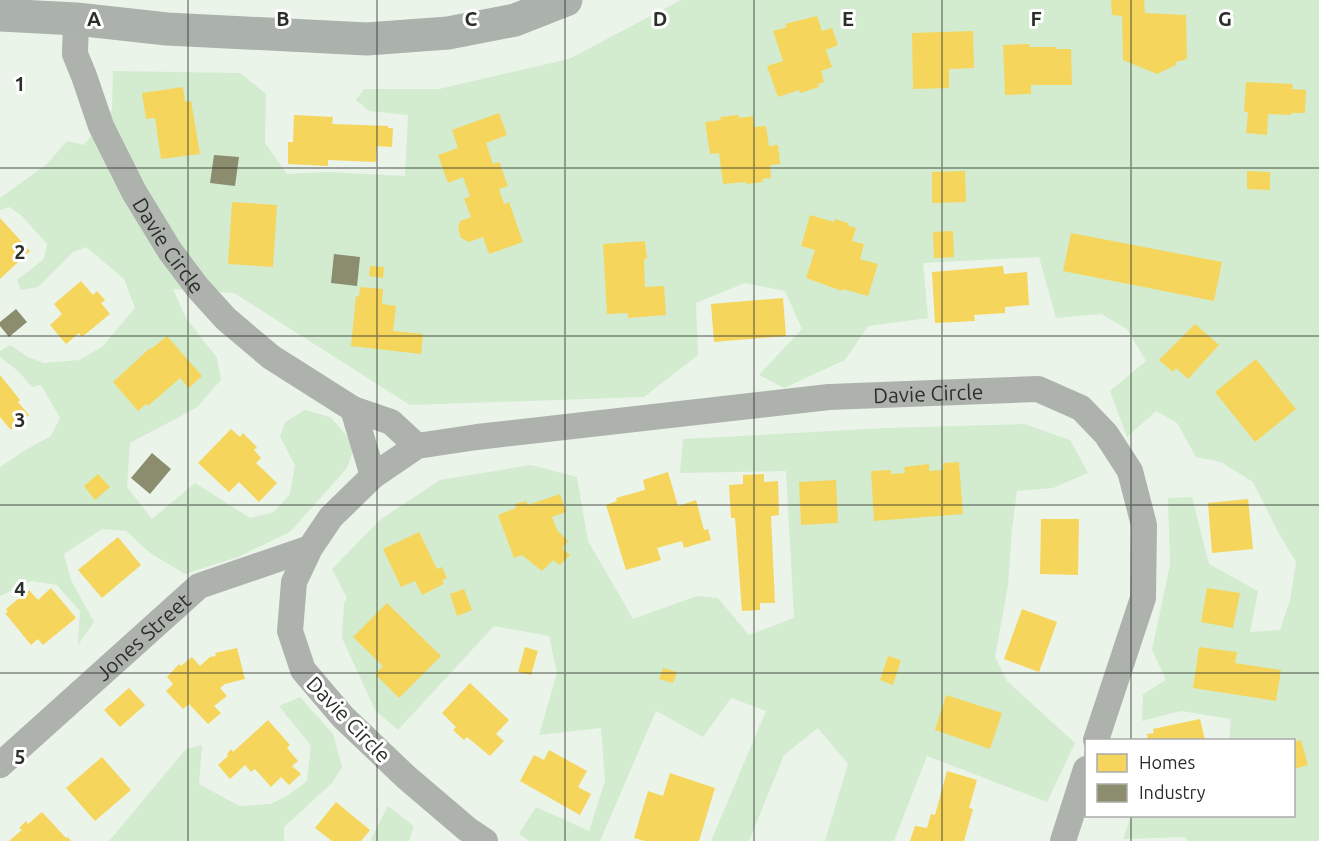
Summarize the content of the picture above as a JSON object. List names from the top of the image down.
{
  "streets": {
    "street": ["Davie Circle", "Jones Street"]
  },
  "crossings": [
    ["Davie Circle", "Jones Street"]
  ],
  "legend": ["Homes", "Industry"],
  "grid": {
    "columns": [
      "A",
      "B",
      "C",
      "D",
      "E",
      "F",
      "G"
    ],
    "rows": [
      "1",
      "2",
      "3",
      "4",
      "5"
    ]
  }
}
